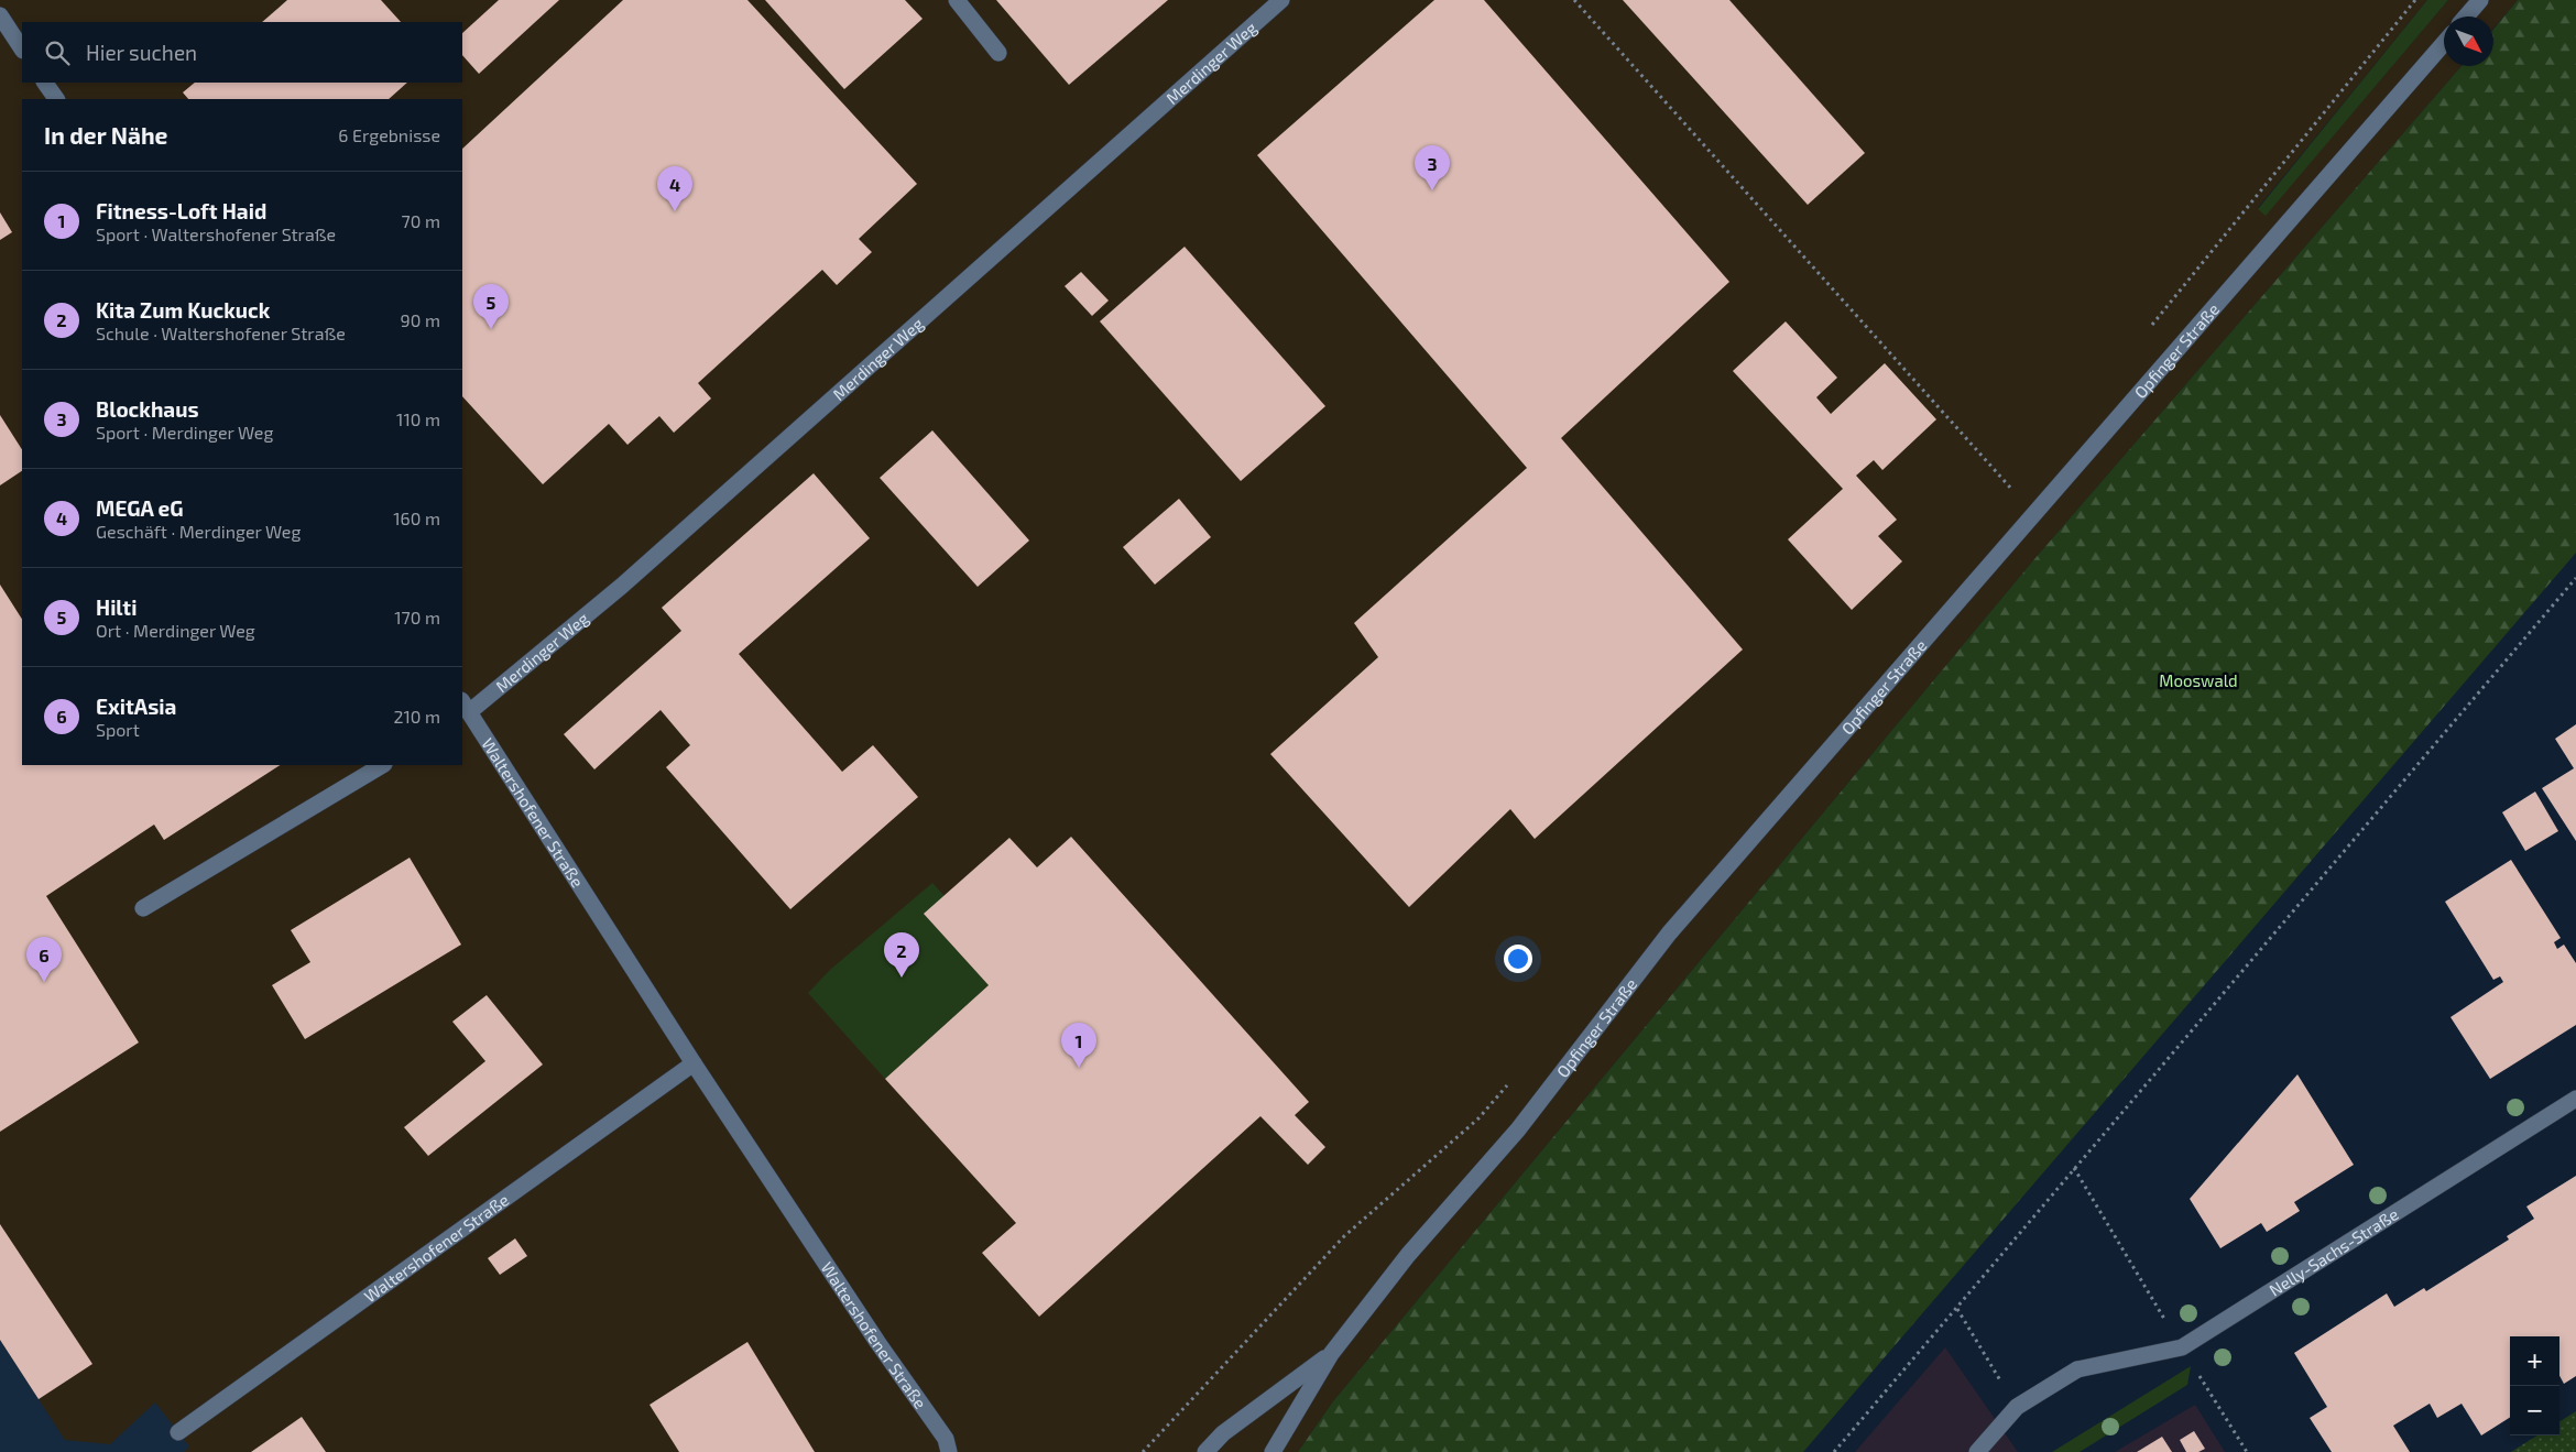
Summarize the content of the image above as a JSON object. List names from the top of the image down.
{
  "streets": {
    "street": [
      "Merdinger Weg",
      "Opfinger Straße",
      "Waltershofener Straße",
      "Nelly-Sachs-Straße"
    ]
  },
  "crossings": [
    ["Merdinger Weg", "Waltershofener Straße"]
  ],
  "parks": ["Mooswald"],
  "north": "bottom right",
  "page": {
    "search": "Hier suchen",
    "heading": ["In der Nähe", "6 Ergebnisse"],
    "pins": [
      "3",
      "4",
      "5",
      "2",
      "6",
      "1"
    ],
    "list": [
      {
        "mark": "1",
        "name": "Fitness-Loft Haid",
        "note": "Sport · Waltershofener Straße",
        "value": "70 m"
      },
      {
        "mark": "2",
        "name": "Kita Zum Kuckuck",
        "note": "Schule · Waltershofener Straße",
        "value": "90 m"
      },
      {
        "mark": "3",
        "name": "Blockhaus",
        "note": "Sport · Merdinger Weg",
        "value": "110 m"
      },
      {
        "mark": "4",
        "name": "MEGA eG",
        "note": "Geschäft · Merdinger Weg",
        "value": "160 m"
      },
      {
        "mark": "5",
        "name": "Hilti",
        "note": "Ort · Merdinger Weg",
        "value": "170 m"
      },
      {
        "mark": "6",
        "name": "ExitAsia",
        "note": "Sport",
        "value": "210 m"
      }
    ],
    "map_buttons": ["+", "−"]
  }
}
